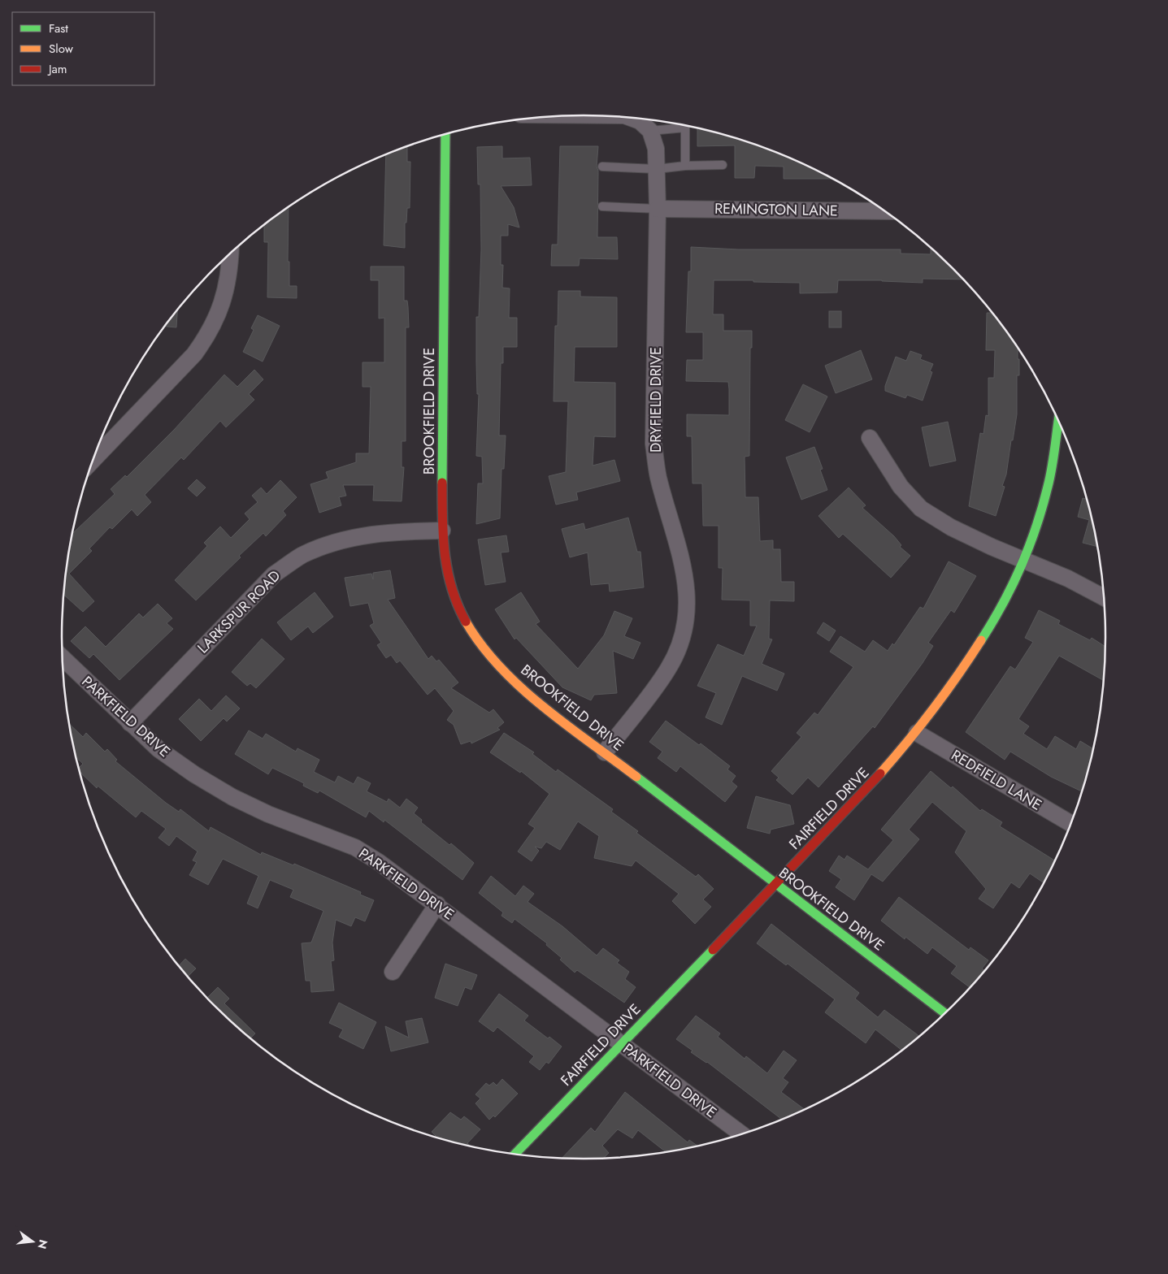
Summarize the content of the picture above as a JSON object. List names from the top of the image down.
{
  "streets": {
    "street": [
      "REMINGTON LANE",
      "DRYFIELD DRIVE",
      "BROOKFIELD DRIVE",
      "LARKSPUR ROAD",
      "PARKFIELD DRIVE",
      "REDFIELD LANE",
      "FAIRFIELD DRIVE"
    ]
  },
  "crossings": [
    ["REMINGTON LANE", "DRYFIELD DRIVE"],
    ["DRYFIELD DRIVE", "BROOKFIELD DRIVE"],
    ["BROOKFIELD DRIVE", "LARKSPUR ROAD"],
    ["BROOKFIELD DRIVE", "FAIRFIELD DRIVE"],
    ["LARKSPUR ROAD", "PARKFIELD DRIVE"],
    ["PARKFIELD DRIVE", "FAIRFIELD DRIVE"],
    ["REDFIELD LANE", "FAIRFIELD DRIVE"]
  ],
  "legend": ["Fast", "Slow", "Jam"],
  "north": "right"
}
